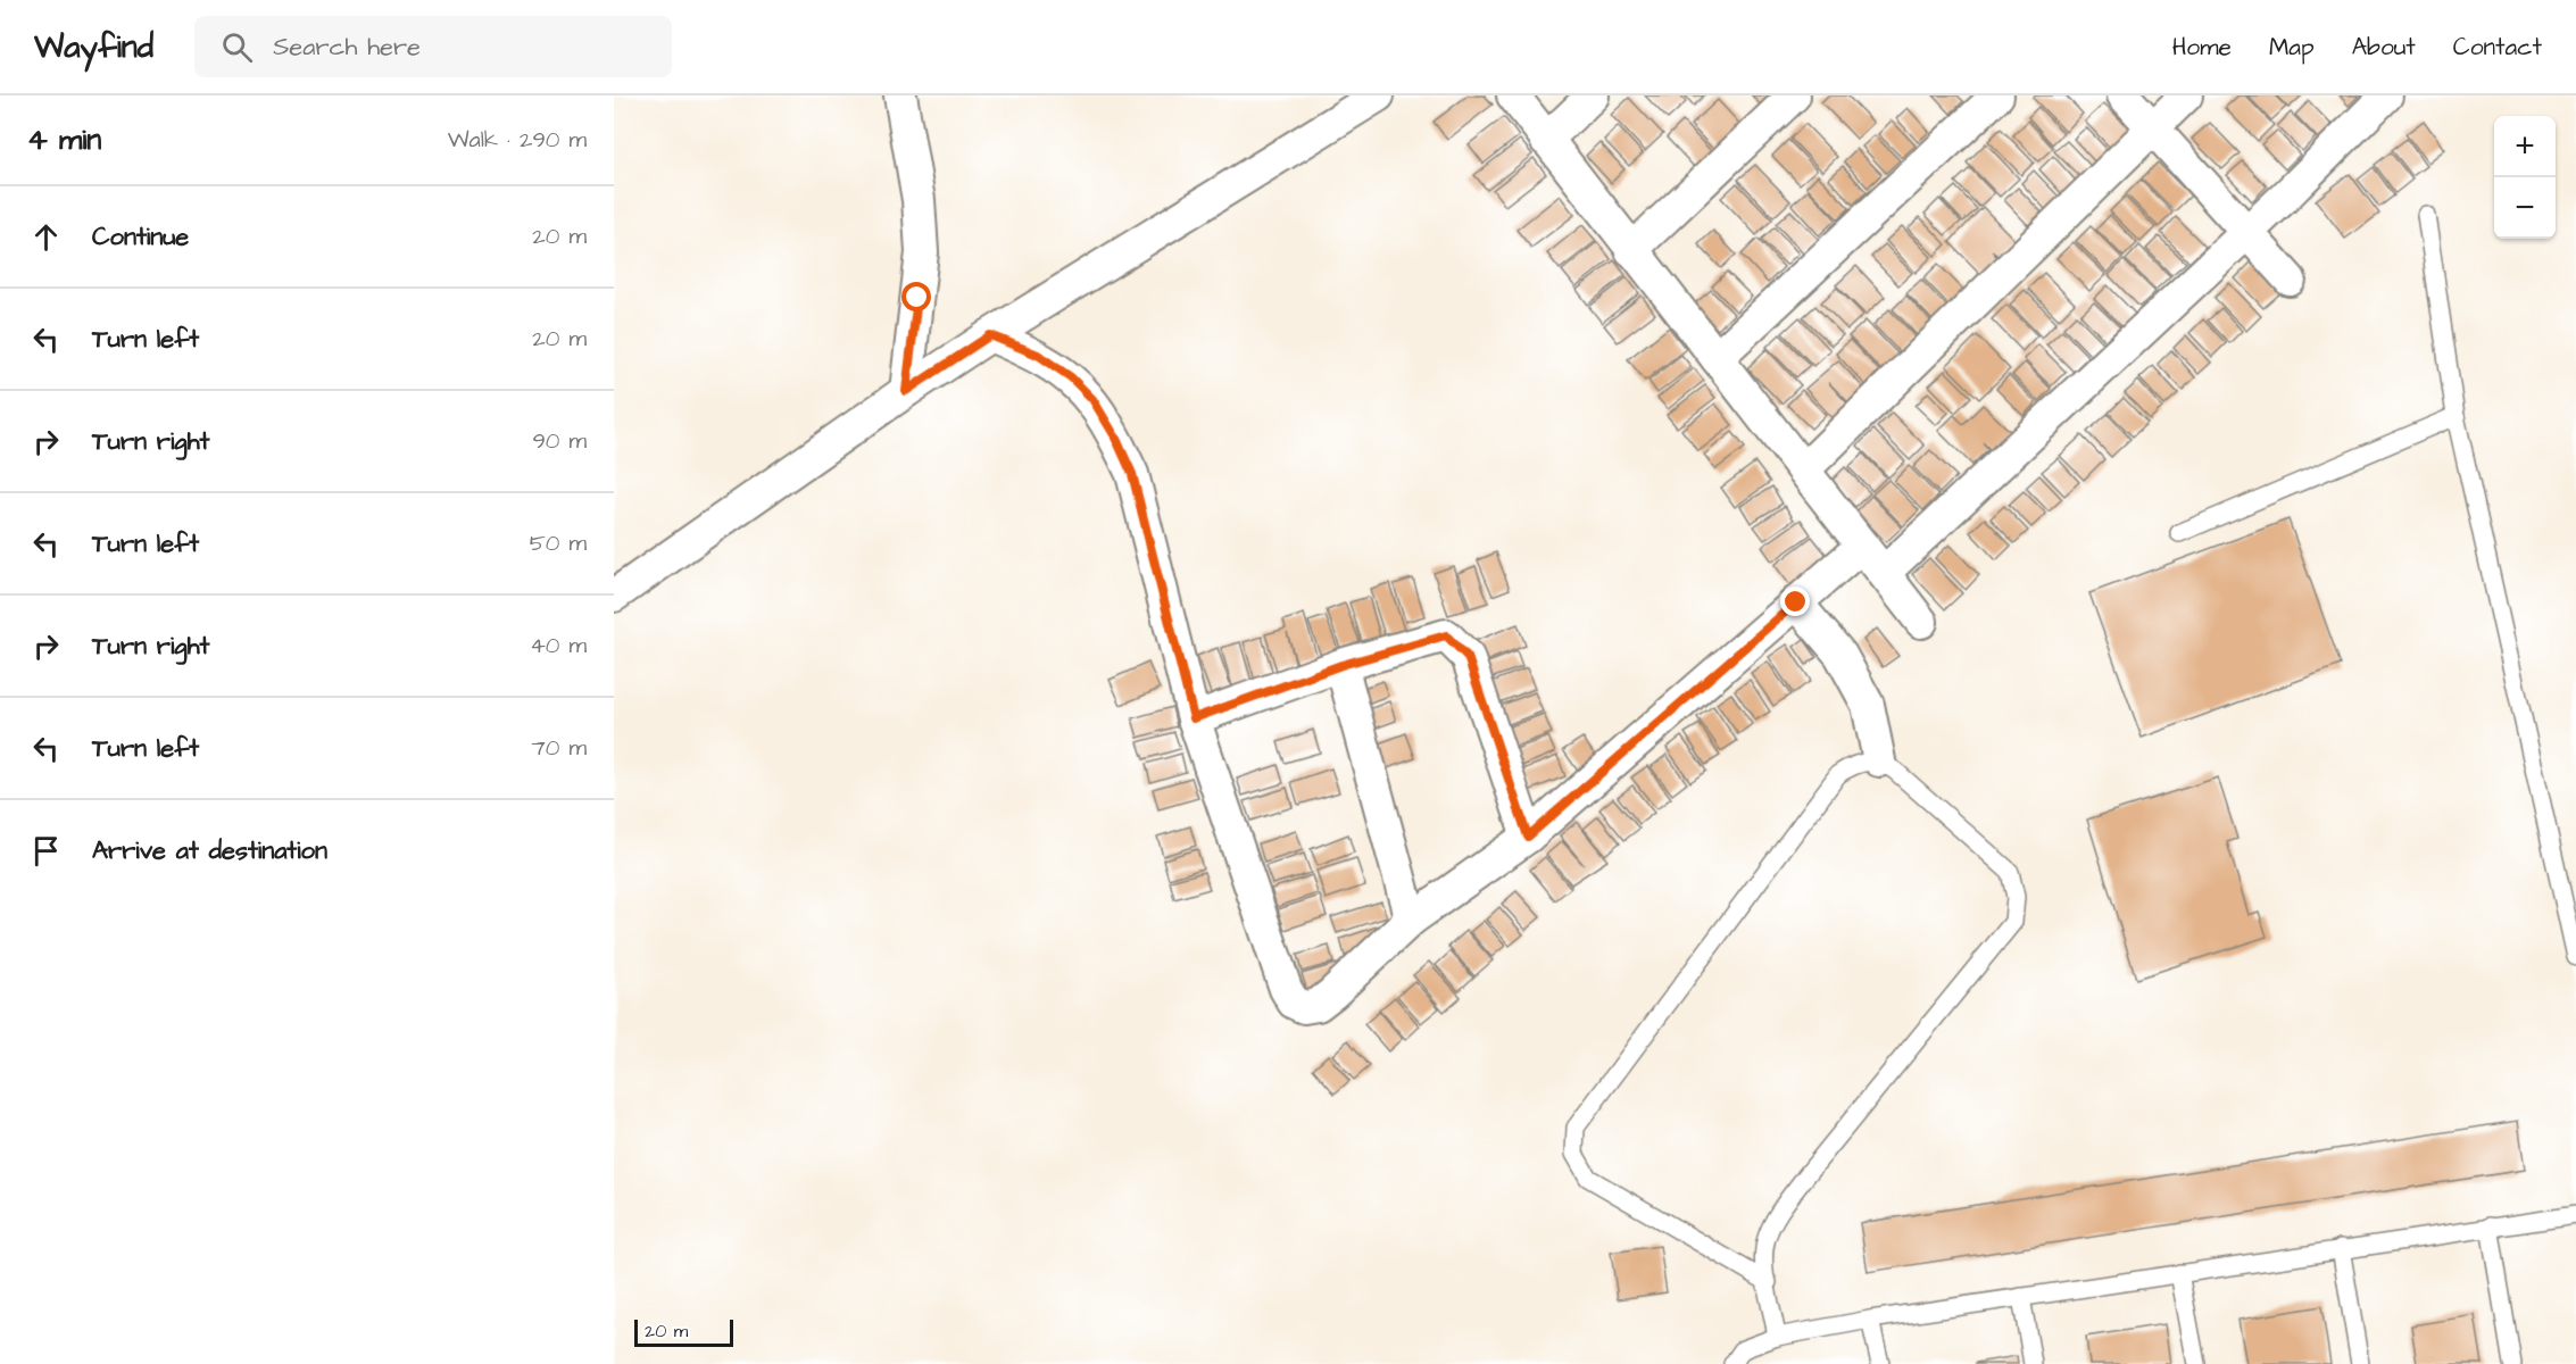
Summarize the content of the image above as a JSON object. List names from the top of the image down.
{
  "scale_bar": "20 m",
  "page": {
    "header": "Wayfind",
    "search": "Search here",
    "nav": [
      "Home",
      "Map",
      "About",
      "Contact"
    ],
    "heading": ["4 min", "Walk · 290 m"],
    "map_buttons": ["+", "−"],
    "list": [
      ["Continue", "20 m"],
      ["Turn left", "20 m"],
      ["Turn right", "90 m"],
      ["Turn left", "50 m"],
      ["Turn right", "40 m"],
      ["Turn left", "70 m"],
      "Arrive at destination"
    ],
    "scale": "20 m"
  }
}
